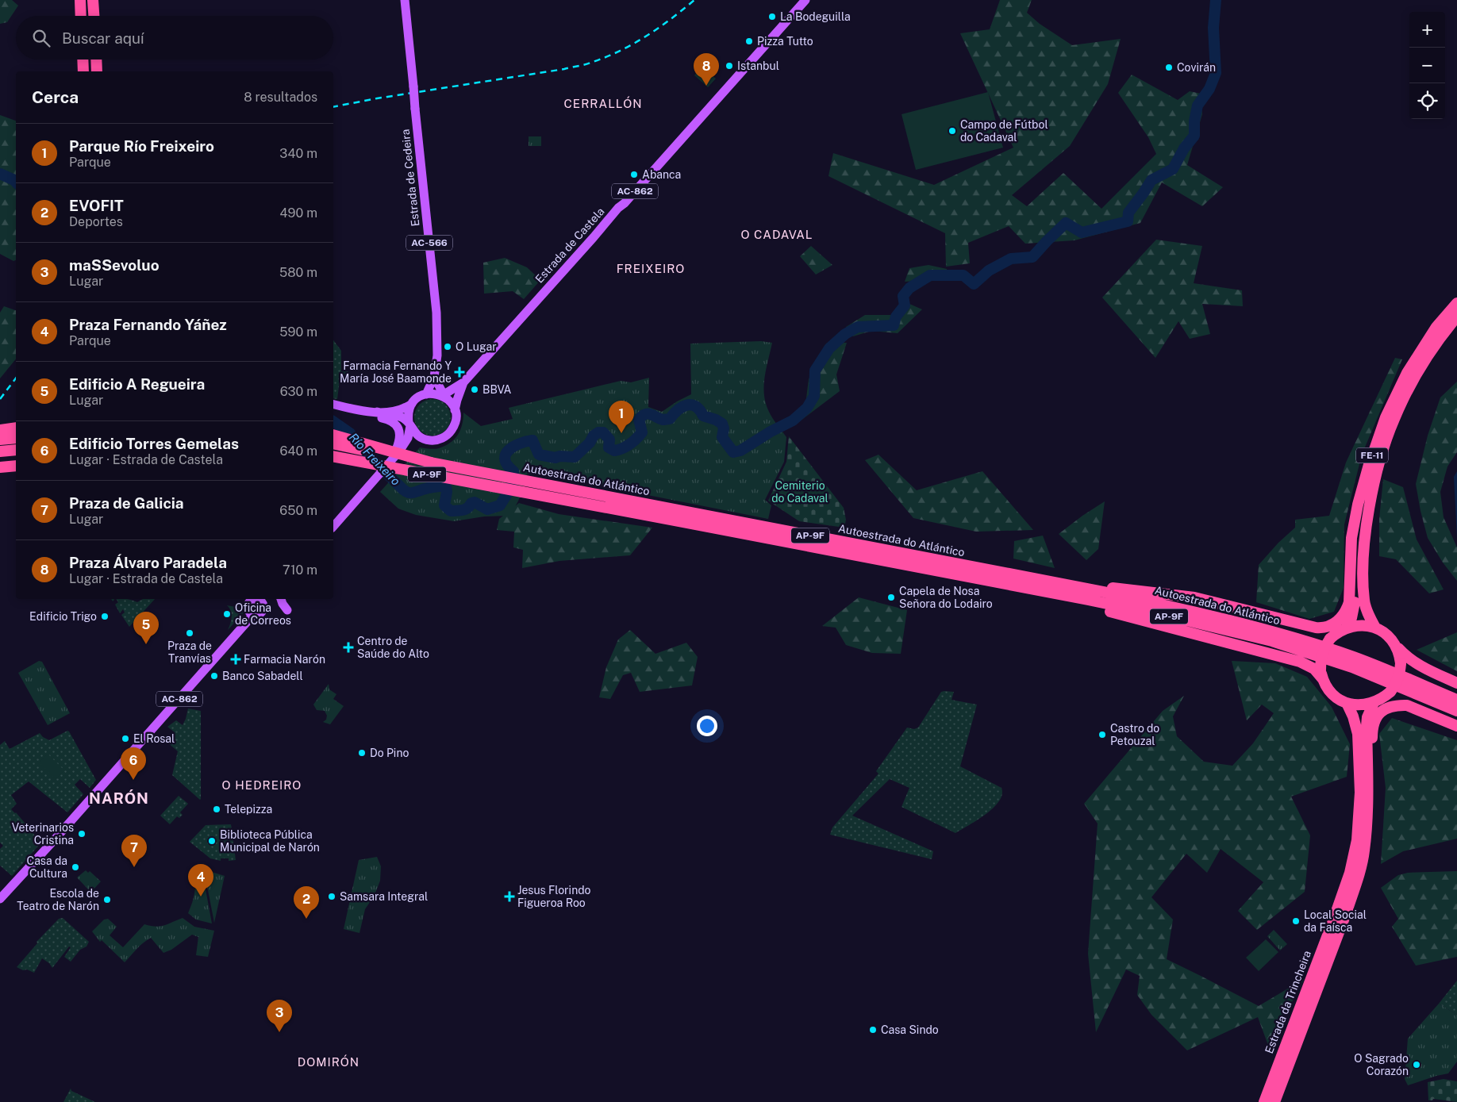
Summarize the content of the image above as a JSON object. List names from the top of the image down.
{
  "streets": {
    "highway": [
      "FE-11",
      "AP-9F",
      "Autoestrada do Atlántico",
      "Estrada da Trincheira"
    ],
    "main road": [
      "Estrada de Cedeira",
      "AC-862",
      "AC-566",
      "Estrada de Castela"
    ]
  },
  "crossings": [
    ["Estrada de Cedeira", "AC-566"],
    ["AC-862", "AC-566"],
    ["AC-862", "Estrada de Castela"],
    ["FE-11", "Estrada da Trincheira"]
  ],
  "districts": [
    "CERRALLÓN",
    "O CADAVAL",
    "FREIXEIRO",
    "O HEDREIRO",
    "NARÓN",
    "DOMIRÓN"
  ],
  "water": ["Río Freixeiro"],
  "parks": ["Cemiterio do Cadaval"],
  "places": {
    "other": [
      "La Bodeguilla",
      "Pizza Tutto",
      "Istanbul",
      "Covirán",
      "Campo de Fútbol do Cadaval",
      "Abanca",
      "O Lugar",
      "BBVA",
      "Capela de Nosa Señora do Lodairo",
      "Oficina de Correos",
      "Edificio Trigo",
      "Praza de Tranvías",
      "Banco Sabadell",
      "Castro do Petouzal",
      "El Rosal",
      "Do Pino",
      "Telepizza",
      "Veterinarios Cristina",
      "Biblioteca Pública Municipal de Narón",
      "Casa da Cultura",
      "Samsara Integral",
      "Escola de Teatro de Narón",
      "Local Social da Faísca",
      "Casa Sindo",
      "O Sagrado Corazón"
    ],
    "health": [
      "Farmacia Fernando Y María José Baamonde",
      "Centro de Saúde do Alto",
      "Farmacia Narón",
      "Jesus Florindo Figueroa Roo"
    ]
  },
  "page": {
    "map_buttons": ["+", "−"],
    "search": "Buscar aquí",
    "pins": [
      "8",
      "1",
      "5",
      "6",
      "7",
      "4",
      "2",
      "3"
    ],
    "heading": ["Cerca", "8 resultados"],
    "list": [
      {
        "mark": "1",
        "name": "Parque Río Freixeiro",
        "note": "Parque",
        "value": "340 m"
      },
      {
        "mark": "2",
        "name": "EVOFIT",
        "note": "Deportes",
        "value": "490 m"
      },
      {
        "mark": "3",
        "name": "maSSevoluo",
        "note": "Lugar",
        "value": "580 m"
      },
      {
        "mark": "4",
        "name": "Praza Fernando Yáñez",
        "note": "Parque",
        "value": "590 m"
      },
      {
        "mark": "5",
        "name": "Edificio A Regueira",
        "note": "Lugar",
        "value": "630 m"
      },
      {
        "mark": "6",
        "name": "Edificio Torres Gemelas",
        "note": "Lugar · Estrada de Castela",
        "value": "640 m"
      },
      {
        "mark": "7",
        "name": "Praza de Galicia",
        "note": "Lugar",
        "value": "650 m"
      },
      {
        "mark": "8",
        "name": "Praza Álvaro Paradela",
        "note": "Lugar · Estrada de Castela",
        "value": "710 m"
      }
    ]
  }
}
